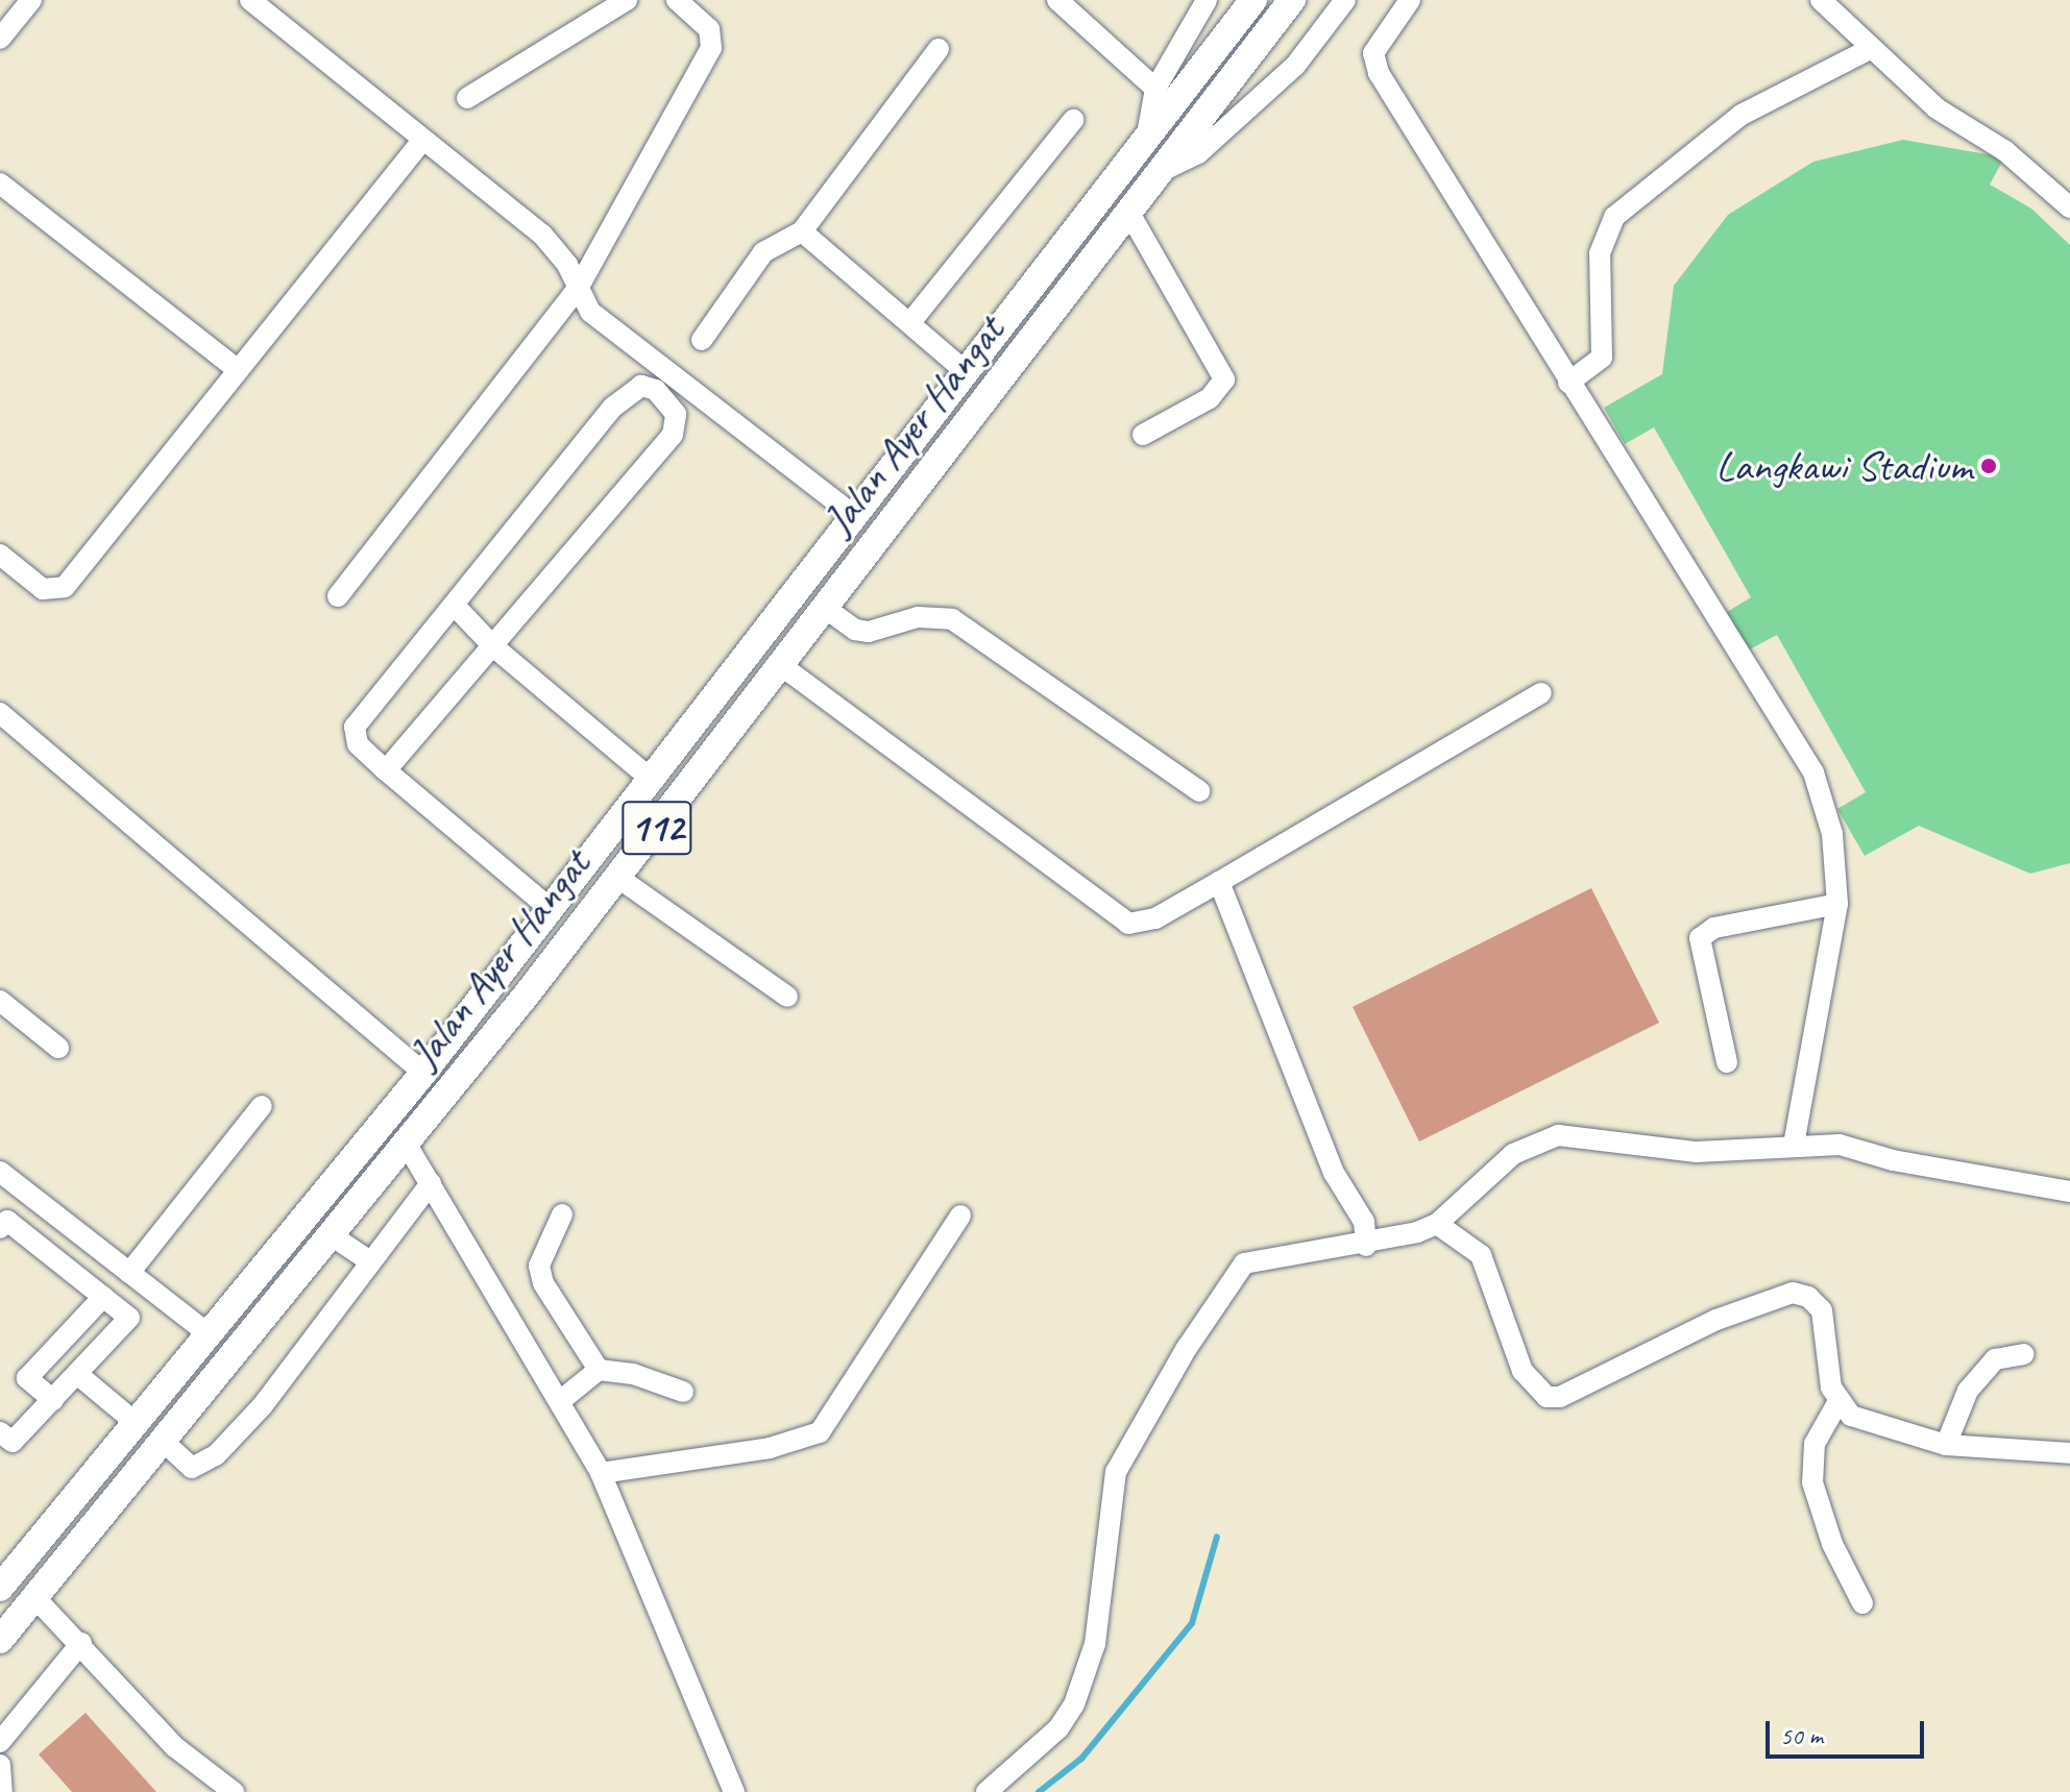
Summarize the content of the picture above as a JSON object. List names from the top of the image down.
{
  "streets": {
    "main road": ["Jalan Ayer Hangat", "112"]
  },
  "places": ["Langkawi Stadium"],
  "scale_bar": "50 m"
}
